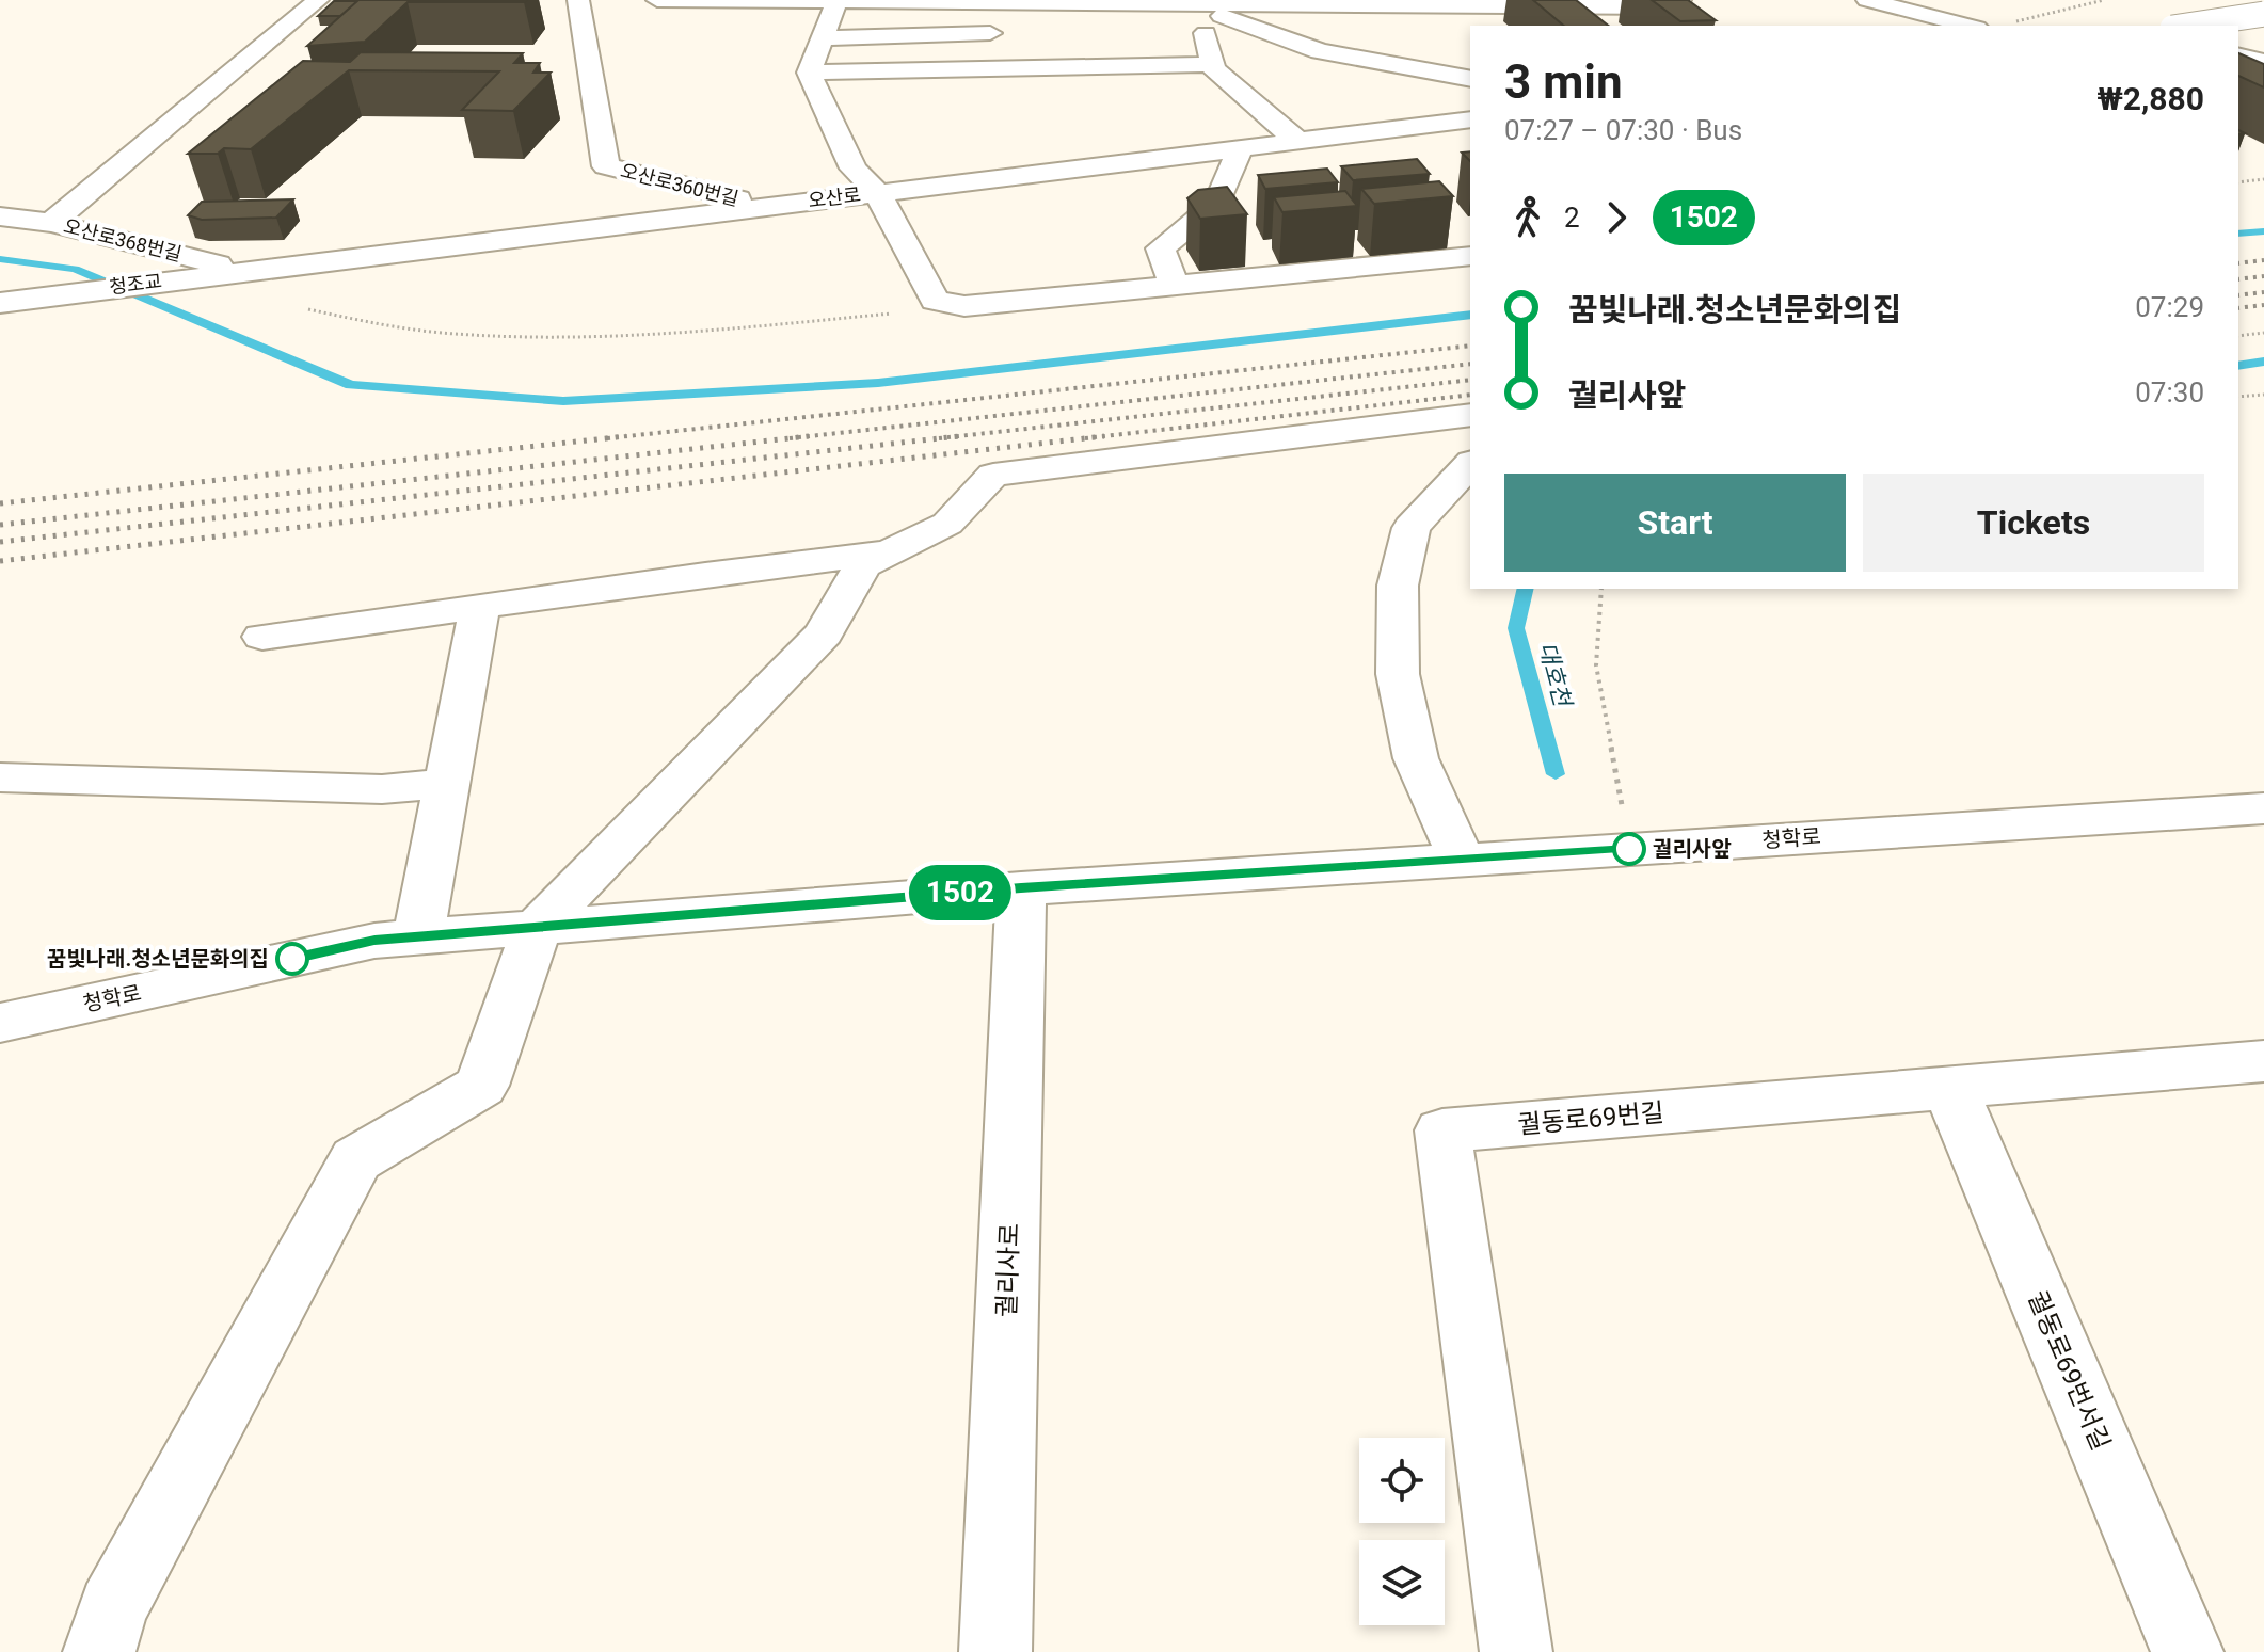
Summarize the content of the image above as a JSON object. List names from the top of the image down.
{
  "streets": {
    "street": [
      "오산로360번길",
      "오산로",
      "오산로368번길",
      "청조교",
      "청학로",
      "궐동로69번길",
      "궐리사로",
      "궐동로69번서길"
    ]
  },
  "crossings": [
    ["오산로360번길", "오산로"],
    ["오산로", "오산로368번길"],
    ["오산로", "청조교"],
    ["청학로", "궐리사로"],
    ["궐동로69번길", "궐동로69번서길"]
  ],
  "water": ["대호천"],
  "places": ["궐리사앞", "꿈빛나래.청소년문화의집"],
  "lines": ["bus line 1502"],
  "page": {
    "on_map": "1502",
    "heading": ["3 min", "07:27 – 07:30 · Bus", "₩2,880"],
    "legs": ["2", "1502"],
    "list": [
      {
        "name": "꿈빛나래.청소년문화의집",
        "value": "07:29"
      },
      {
        "name": "궐리사앞",
        "value": "07:30"
      }
    ],
    "buttons": ["Start", "Tickets"]
  }
}
